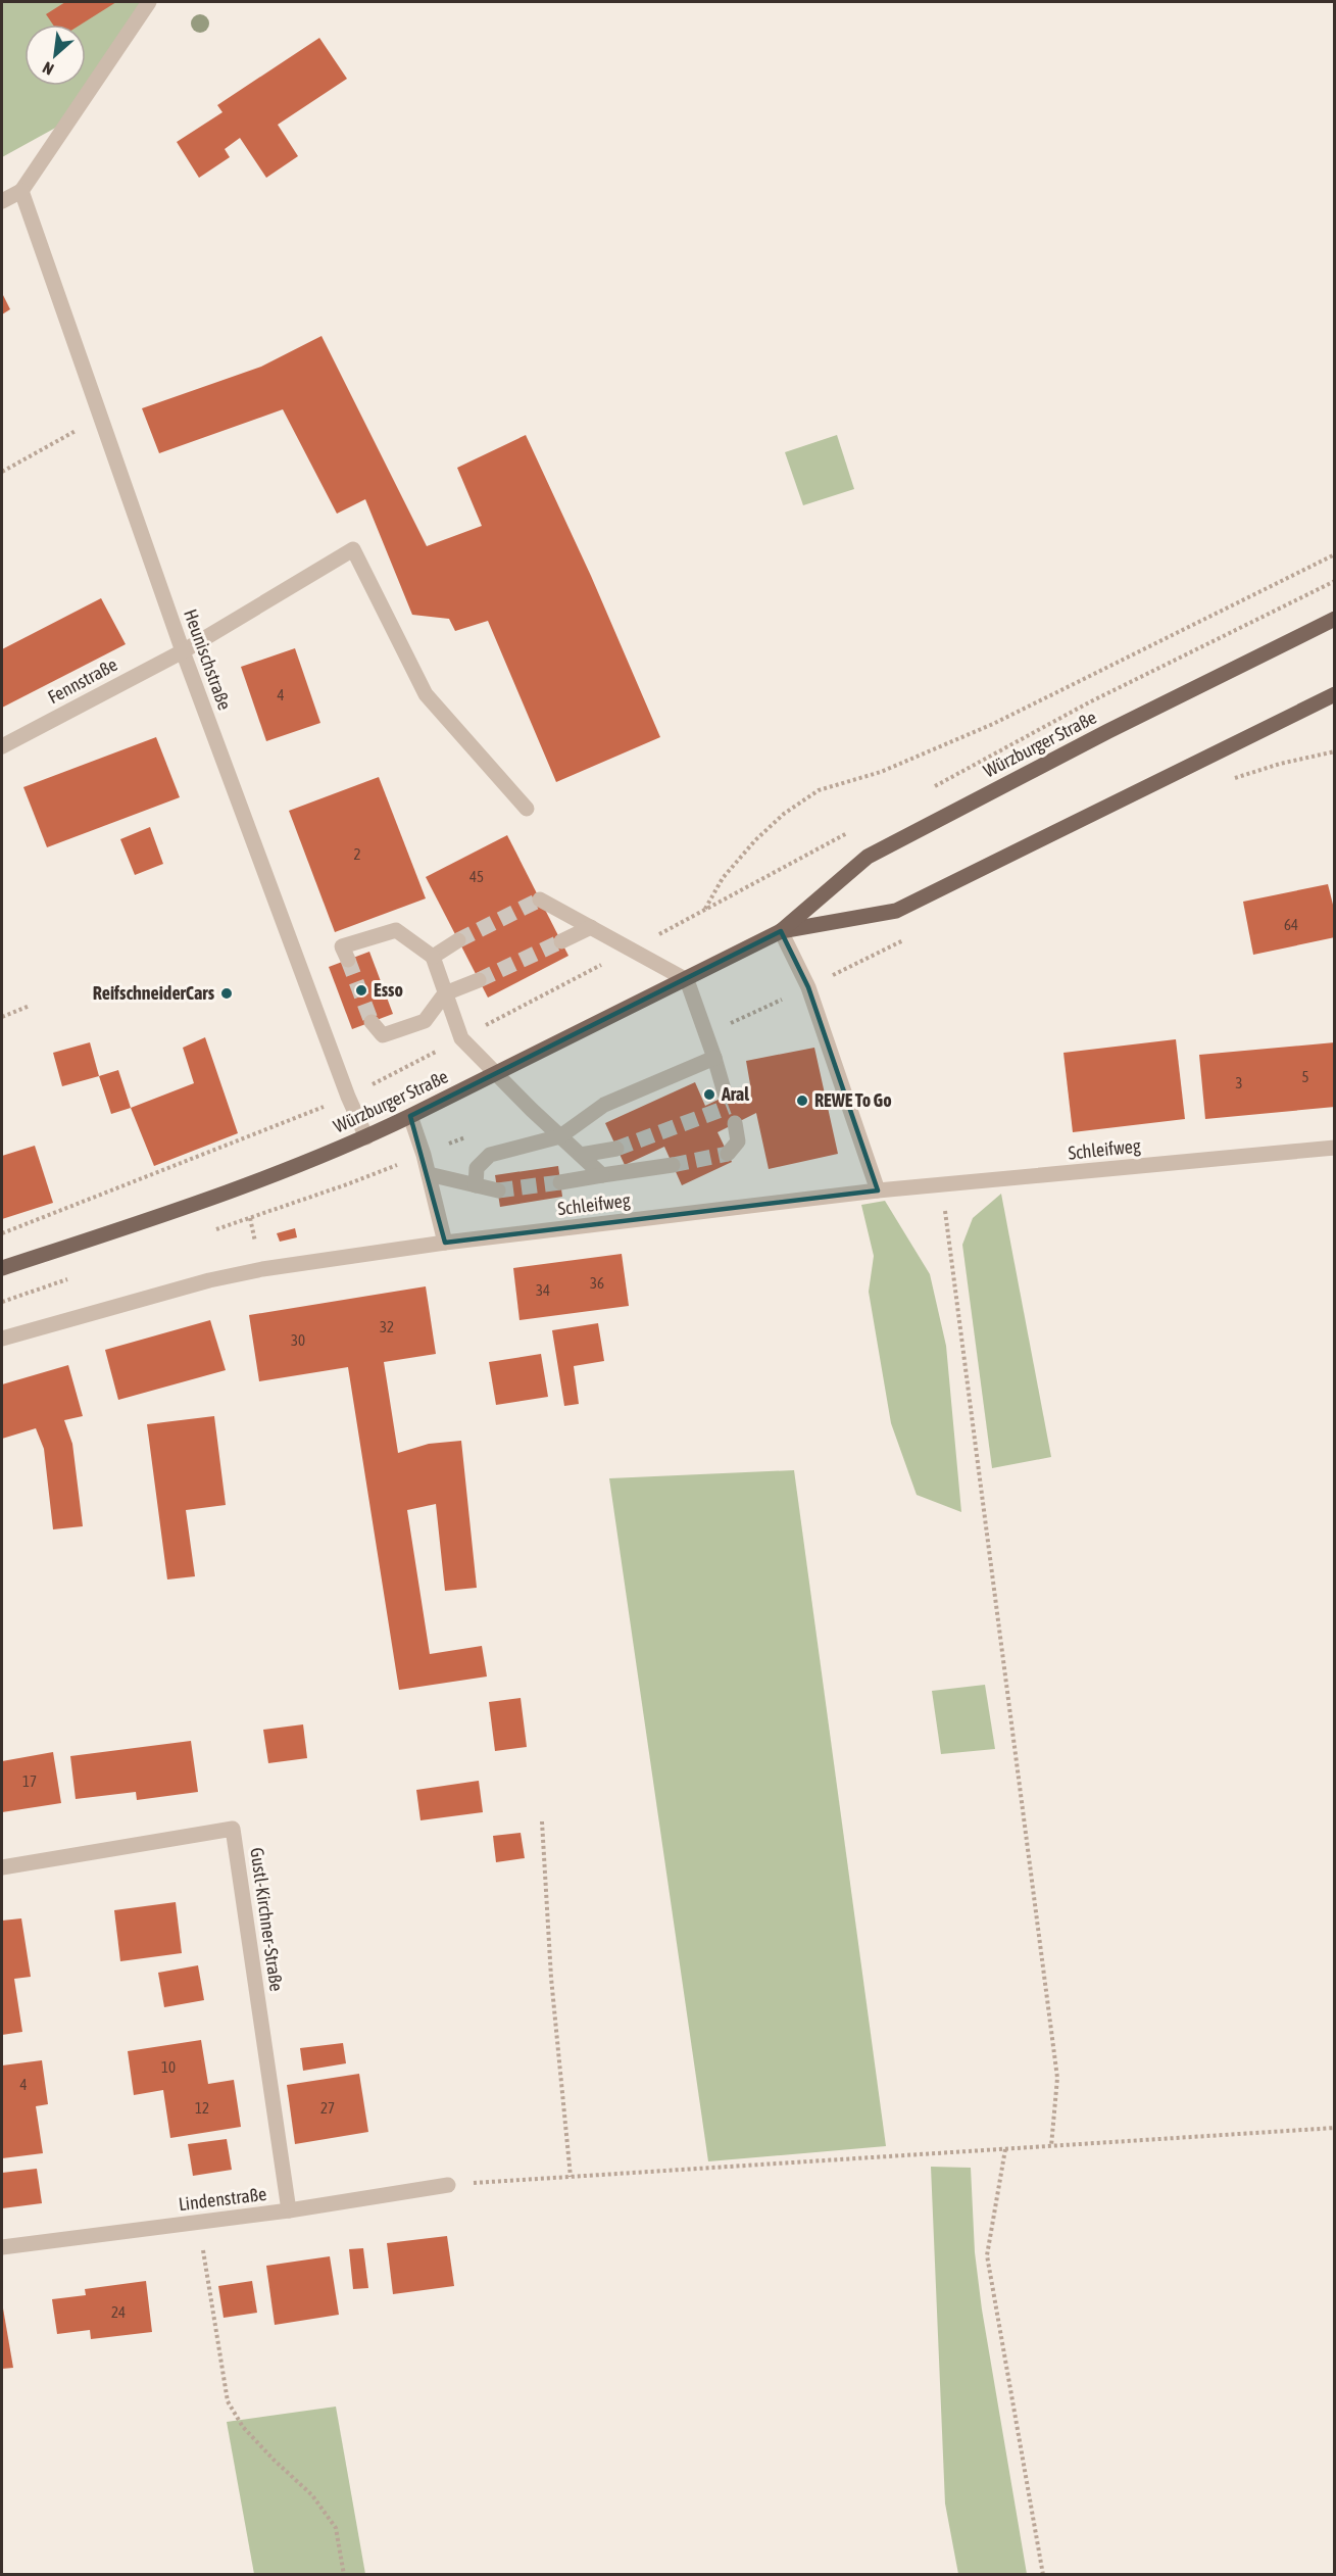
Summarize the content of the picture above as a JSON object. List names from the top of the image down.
{
  "streets": {
    "main road": ["Würzburger Straße"],
    "street": [
      "Heunischstraße",
      "Fennstraße",
      "Schleifweg",
      "Gustl-Kirchner-Straße",
      "Lindenstraße"
    ]
  },
  "crossings": [
    ["Heunischstraße", "Fennstraße"],
    ["Heunischstraße", "Würzburger Straße"],
    ["Gustl-Kirchner-Straße", "Lindenstraße"]
  ],
  "places": [
    "Esso",
    "ReifschneiderCars",
    "Aral",
    "REWE To Go"
  ],
  "house_numbers": [
    "4",
    "2",
    "45",
    "64",
    "5",
    "3",
    "36",
    "34",
    "32",
    "30",
    "17",
    "10",
    "4",
    "12",
    "27",
    "24"
  ],
  "north": "bottom left"
}
